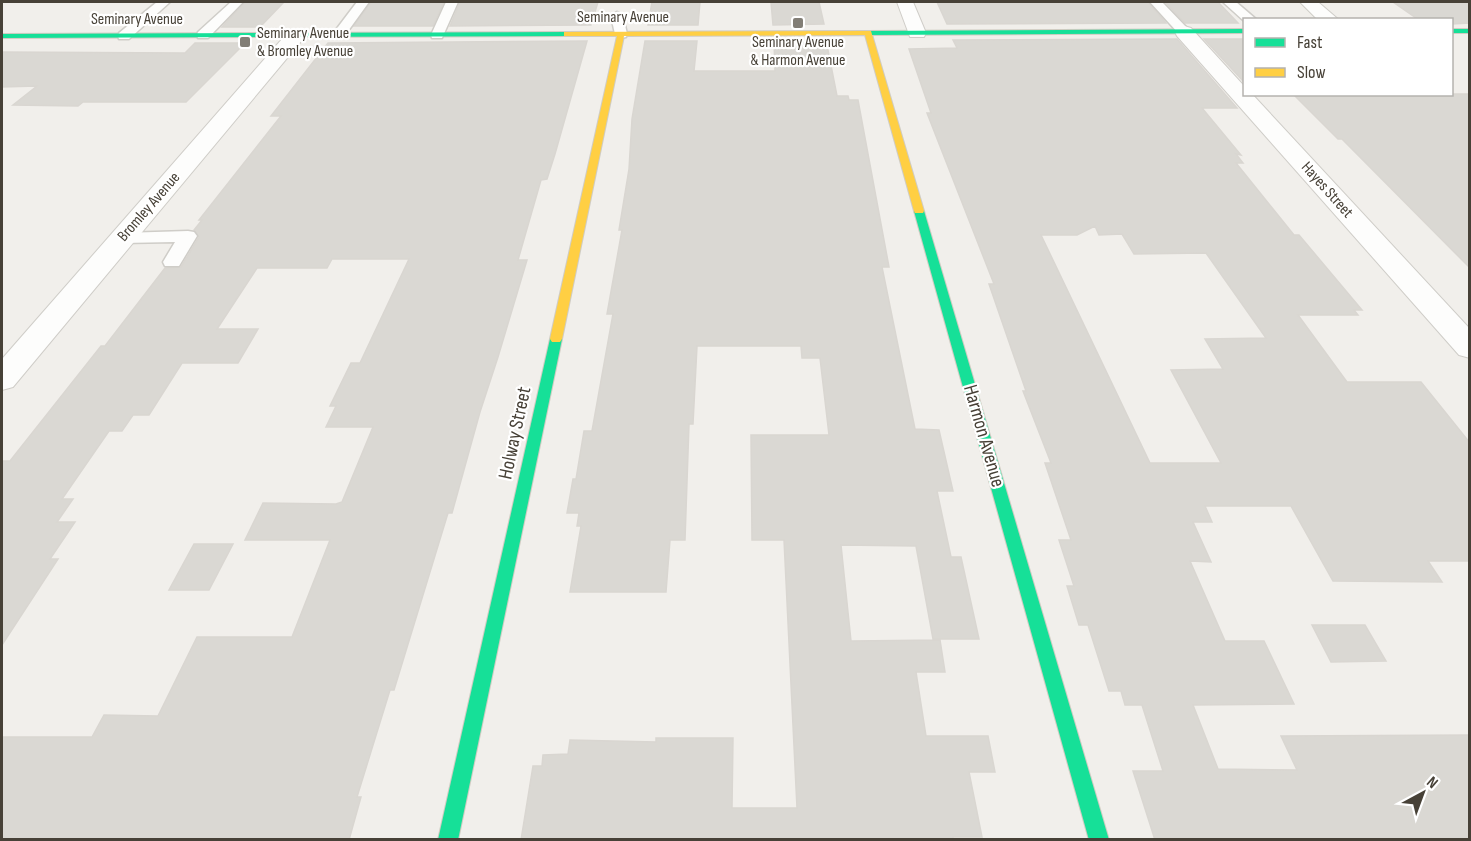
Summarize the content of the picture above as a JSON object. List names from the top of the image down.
{
  "streets": {
    "street": [
      "Seminary Avenue",
      "Hayes Street",
      "Bromley Avenue",
      "Holway Street",
      "Harmon Avenue"
    ]
  },
  "crossings": [
    ["Seminary Avenue", "Hayes Street"],
    ["Seminary Avenue", "Bromley Avenue"],
    ["Seminary Avenue", "Holway Street"],
    ["Seminary Avenue", "Harmon Avenue"]
  ],
  "places": {
    "transit": ["Seminary Avenue & Harmon Avenue", "Seminary Avenue & Bromley Avenue"]
  },
  "legend": ["Fast", "Slow"],
  "north": "top right"
}
